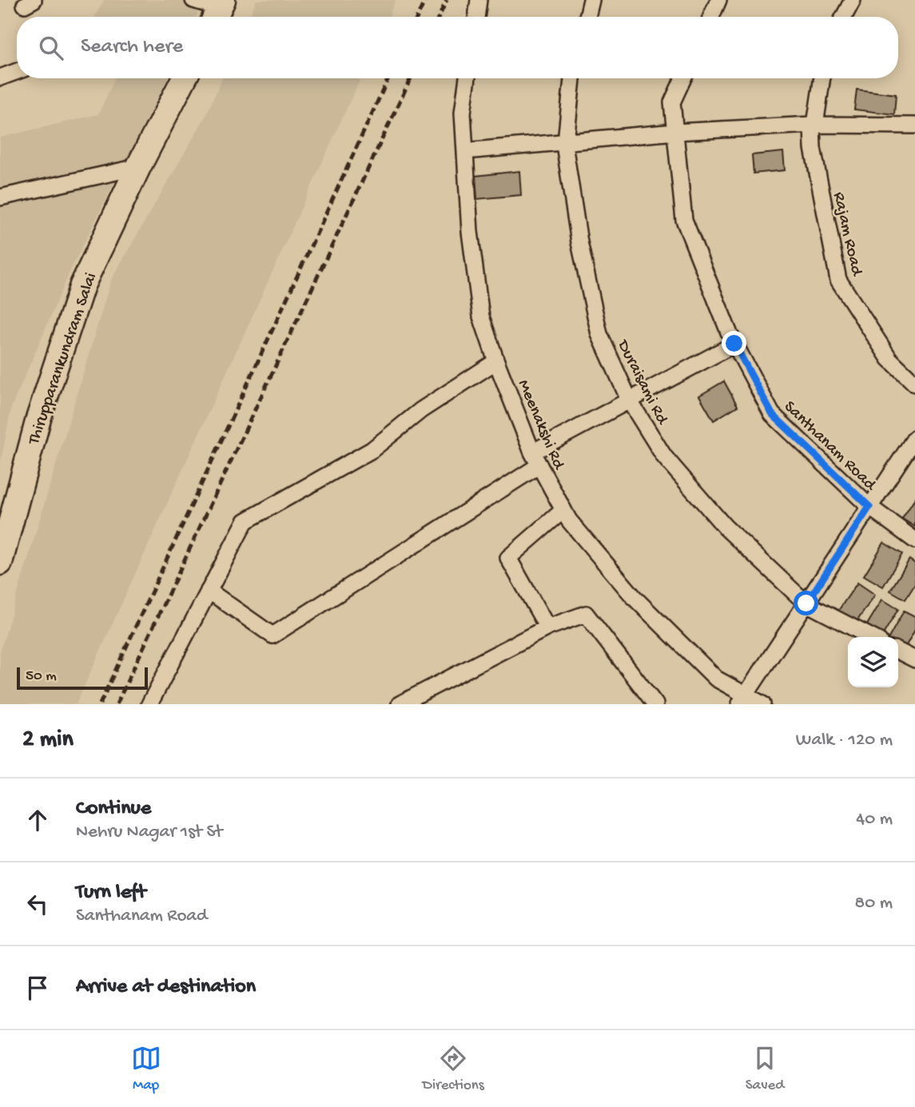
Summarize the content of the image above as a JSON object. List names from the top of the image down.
{
  "streets": {
    "main road": ["Thirupparankundram Salai"],
    "street": [
      "Rajam Road",
      "Duraisami Rd",
      "Meenakshi Rd",
      "Santhanam Road"
    ]
  },
  "scale_bar": "50 m",
  "page": {
    "search": "Search here",
    "scale": "50 m",
    "heading": ["2 min", "Walk · 120 m"],
    "list": [
      ["Continue", "Nehru Nagar 1st St", "40 m"],
      ["Turn left", "Santhanam Road", "80 m"],
      "Arrive at destination"
    ],
    "nav": ["Map", "Directions", "Saved"]
  }
}
